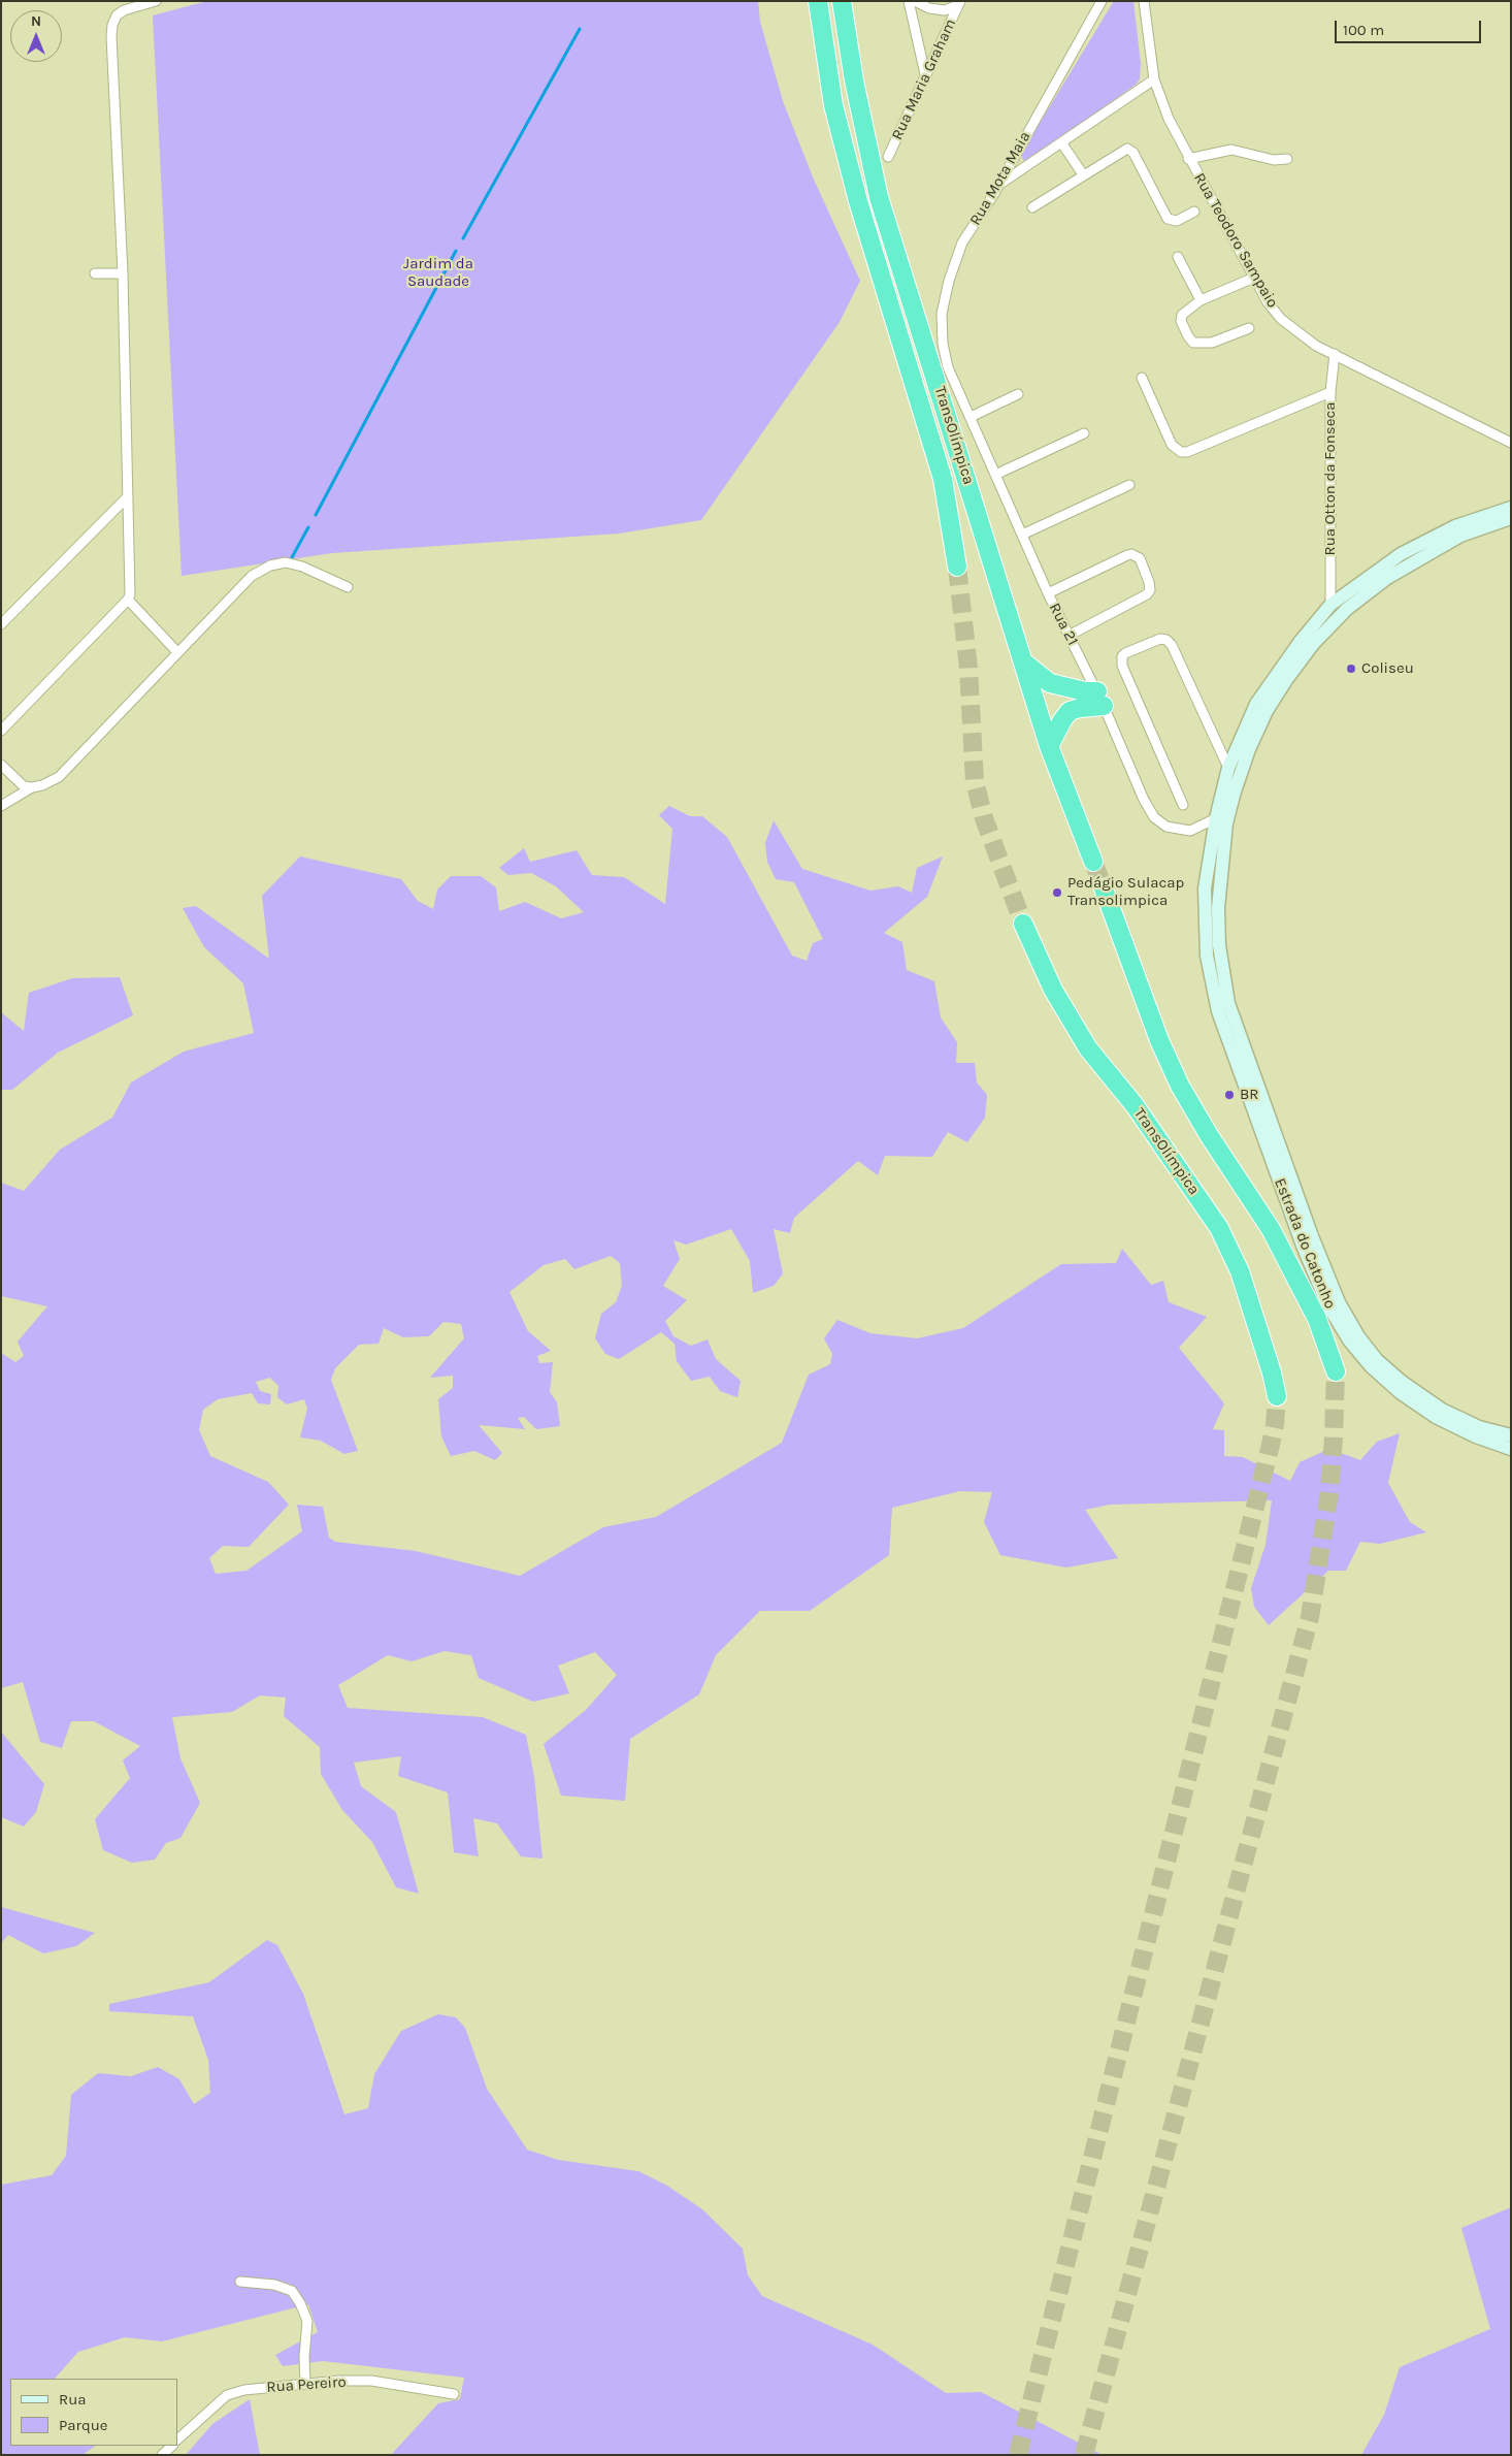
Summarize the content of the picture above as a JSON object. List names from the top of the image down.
{
  "streets": {
    "highway": ["TransOlímpica"],
    "main road": ["Estrada do Catonho"],
    "street": [
      "Rua Maria Graham",
      "Rua Mota Maia",
      "Rua Teodoro Sampaio",
      "Rua Otton da Fonseca",
      "Rua 21",
      "Rua Pereiro"
    ]
  },
  "crossings": [
    ["Rua Mota Maia", "Rua 21"],
    ["Rua Teodoro Sampaio", "Rua Otton da Fonseca"],
    ["Rua Otton da Fonseca", "Estrada do Catonho"],
    ["Rua 21", "Estrada do Catonho"]
  ],
  "parks": ["Jardim da Saudade"],
  "places": ["Coliseu", "Pedágio Sulacap Transolimpica", "BR"],
  "legend": ["Rua", "Parque"],
  "scale_bar": "100 m",
  "north": "top"
}
